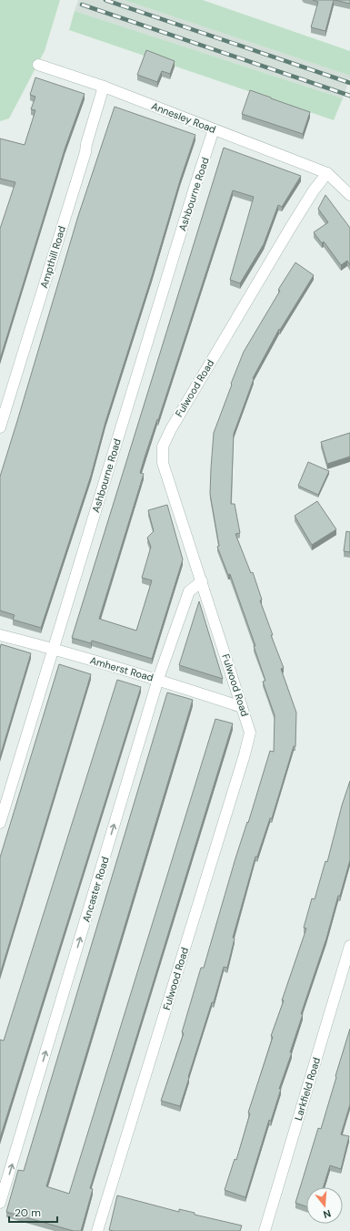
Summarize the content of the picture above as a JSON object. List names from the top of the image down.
{
  "streets": {
    "street": [
      "Annesley Road",
      "Ashbourne Road",
      "Ampthill Road",
      "Fulwood Road",
      "Amherst Road",
      "Ancaster Road",
      "Larkfield Road"
    ]
  },
  "crossings": [
    ["Annesley Road", "Ashbourne Road"],
    ["Annesley Road", "Ampthill Road"],
    ["Annesley Road", "Fulwood Road"],
    ["Ashbourne Road", "Amherst Road"],
    ["Fulwood Road", "Amherst Road"],
    ["Fulwood Road", "Ancaster Road"],
    ["Amherst Road", "Ancaster Road"]
  ],
  "one_way": ["Ancaster Road"],
  "scale_bar": "20 m",
  "north": "bottom"
}
